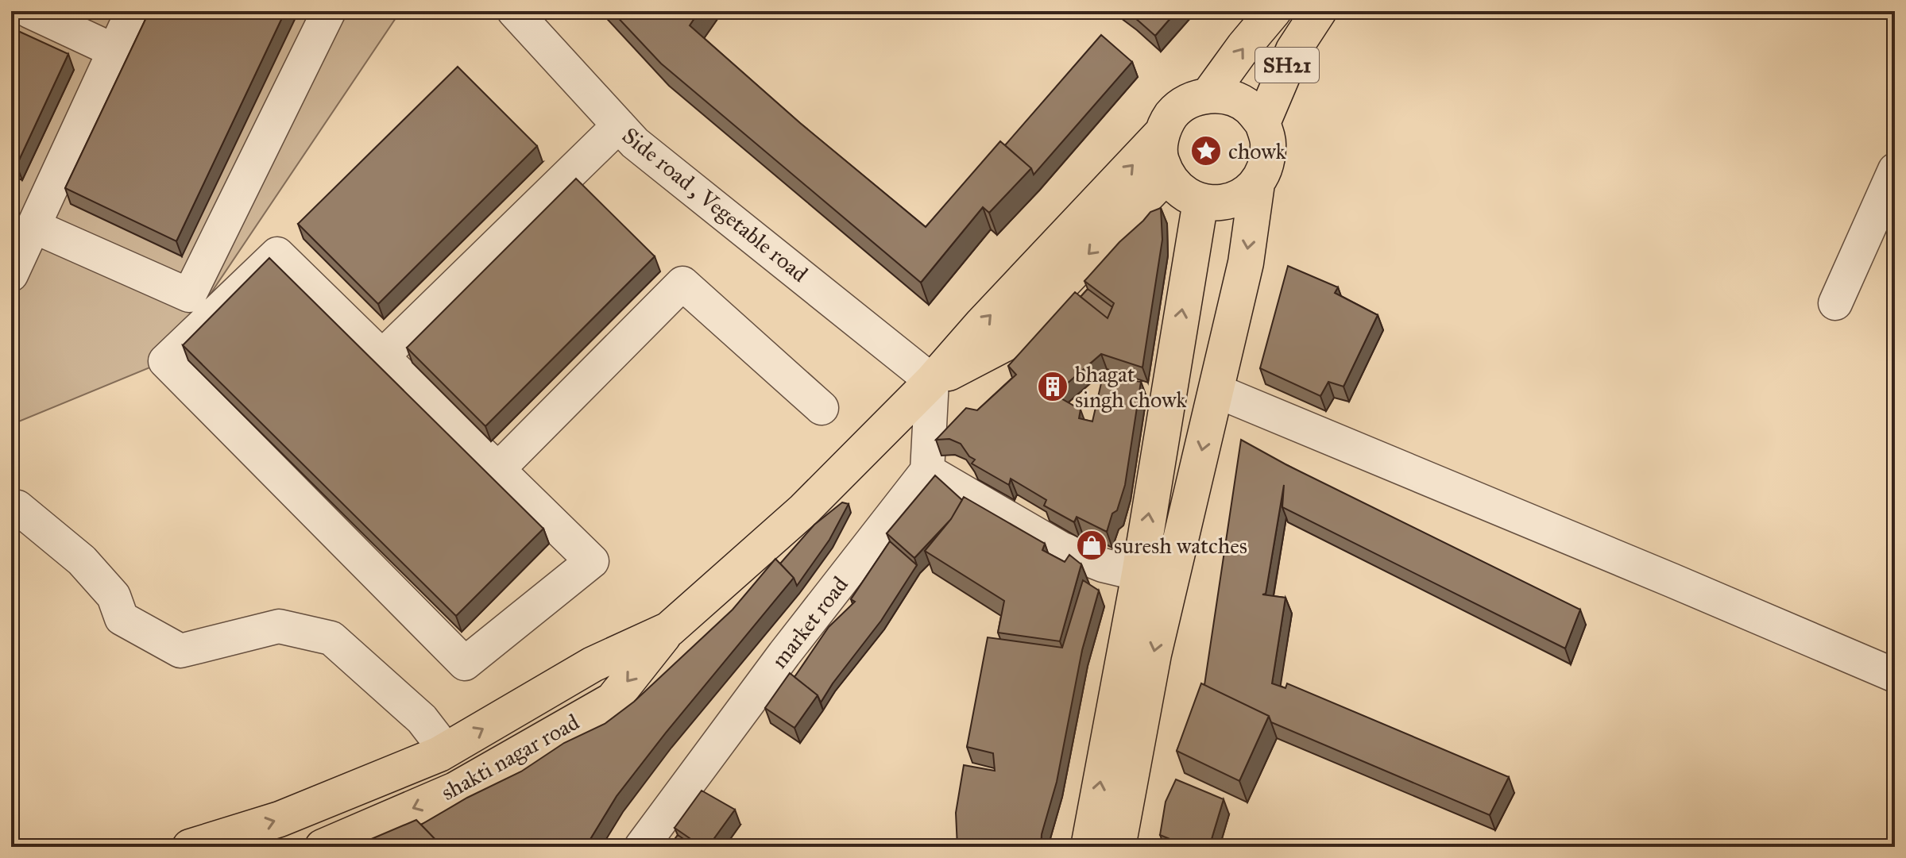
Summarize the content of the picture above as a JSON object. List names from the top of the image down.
{
  "streets": {
    "main road": ["SH21", "shakti nagar road"],
    "street": ["Side road , Vegetable road", "market road"]
  },
  "places": {
    "place": ["chowk"],
    "building": ["bhagat singh chowk"],
    "shop": ["suresh watches"]
  }
}
